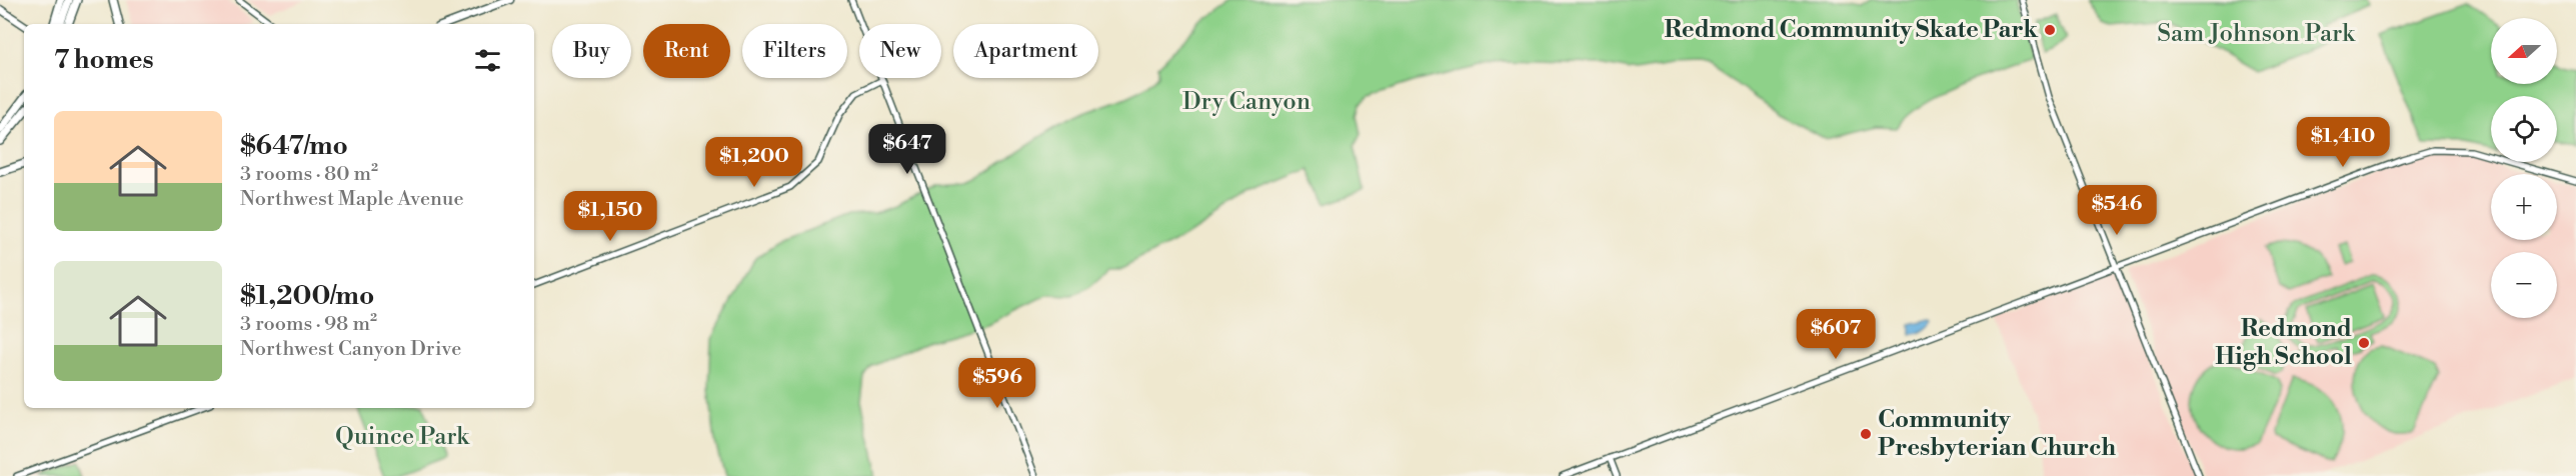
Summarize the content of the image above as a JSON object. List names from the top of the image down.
{
  "parks": ["Sam Johnson Park", "Dry Canyon", "Quince Park"],
  "places": ["Redmond Community Skate Park", "Redmond High School", "Community Presbyterian Church"],
  "north": "left",
  "page": {
    "map_buttons": ["+", "−"],
    "chip": [
      "Buy",
      "Rent",
      "Filters",
      "New",
      "Apartment"
    ],
    "heading": "7 homes",
    "list": [
      {
        "name": "$647/mo",
        "note": "3 rooms · 80 m² · Northwest Maple Avenue"
      },
      {
        "name": "$1,200/mo",
        "note": "3 rooms · 98 m² · Northwest Canyon Drive"
      }
    ],
    "price": [
      "$1,410",
      "$647",
      "$1,200",
      "$546",
      "$1,150",
      "$607",
      "$596"
    ]
  }
}
